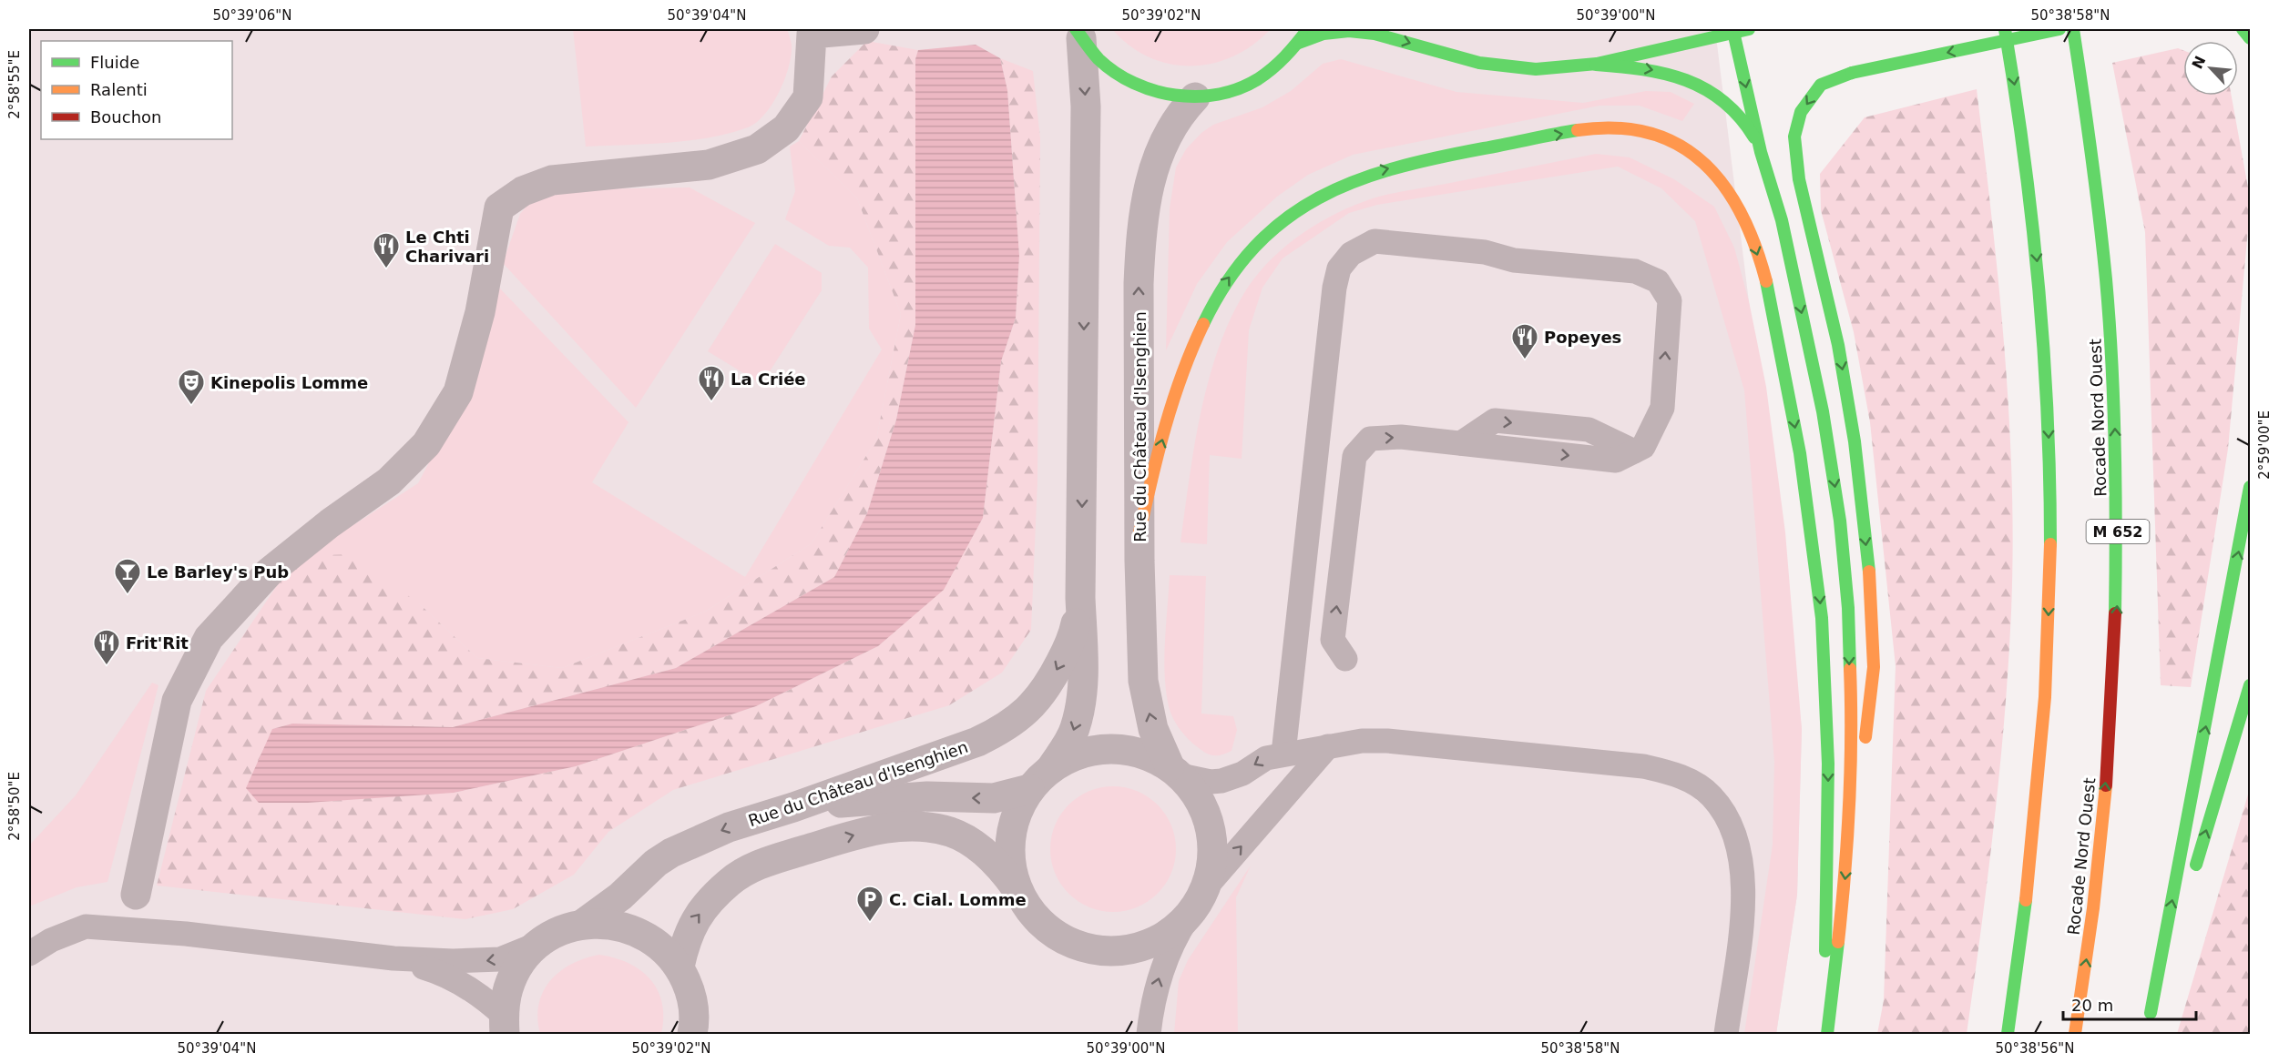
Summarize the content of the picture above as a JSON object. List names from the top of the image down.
{
  "streets": {
    "main road": ["Rocade Nord Ouest", "Rue du Château d'Isenghien", "M 652"]
  },
  "places": {
    "restaurant": [
      "Le Chti Charivari",
      "Popeyes",
      "La Criée",
      "Frit'Rit"
    ],
    "theatre": ["Kinepolis Lomme"],
    "bar": ["Le Barley's Pub"],
    "parking": ["C. Cial. Lomme"]
  },
  "legend": ["Fluide", "Ralenti", "Bouchon"],
  "scale_bar": "20 m",
  "north": "top left",
  "coordinates": [
    "50°39'06\"N",
    "50°39'04\"N",
    "50°39'02\"N",
    "50°39'00\"N",
    "50°38'58\"N",
    "2°58'55\"E",
    "2°59'00\"E",
    "2°58'50\"E",
    "50°38'56\"N"
  ]
}
